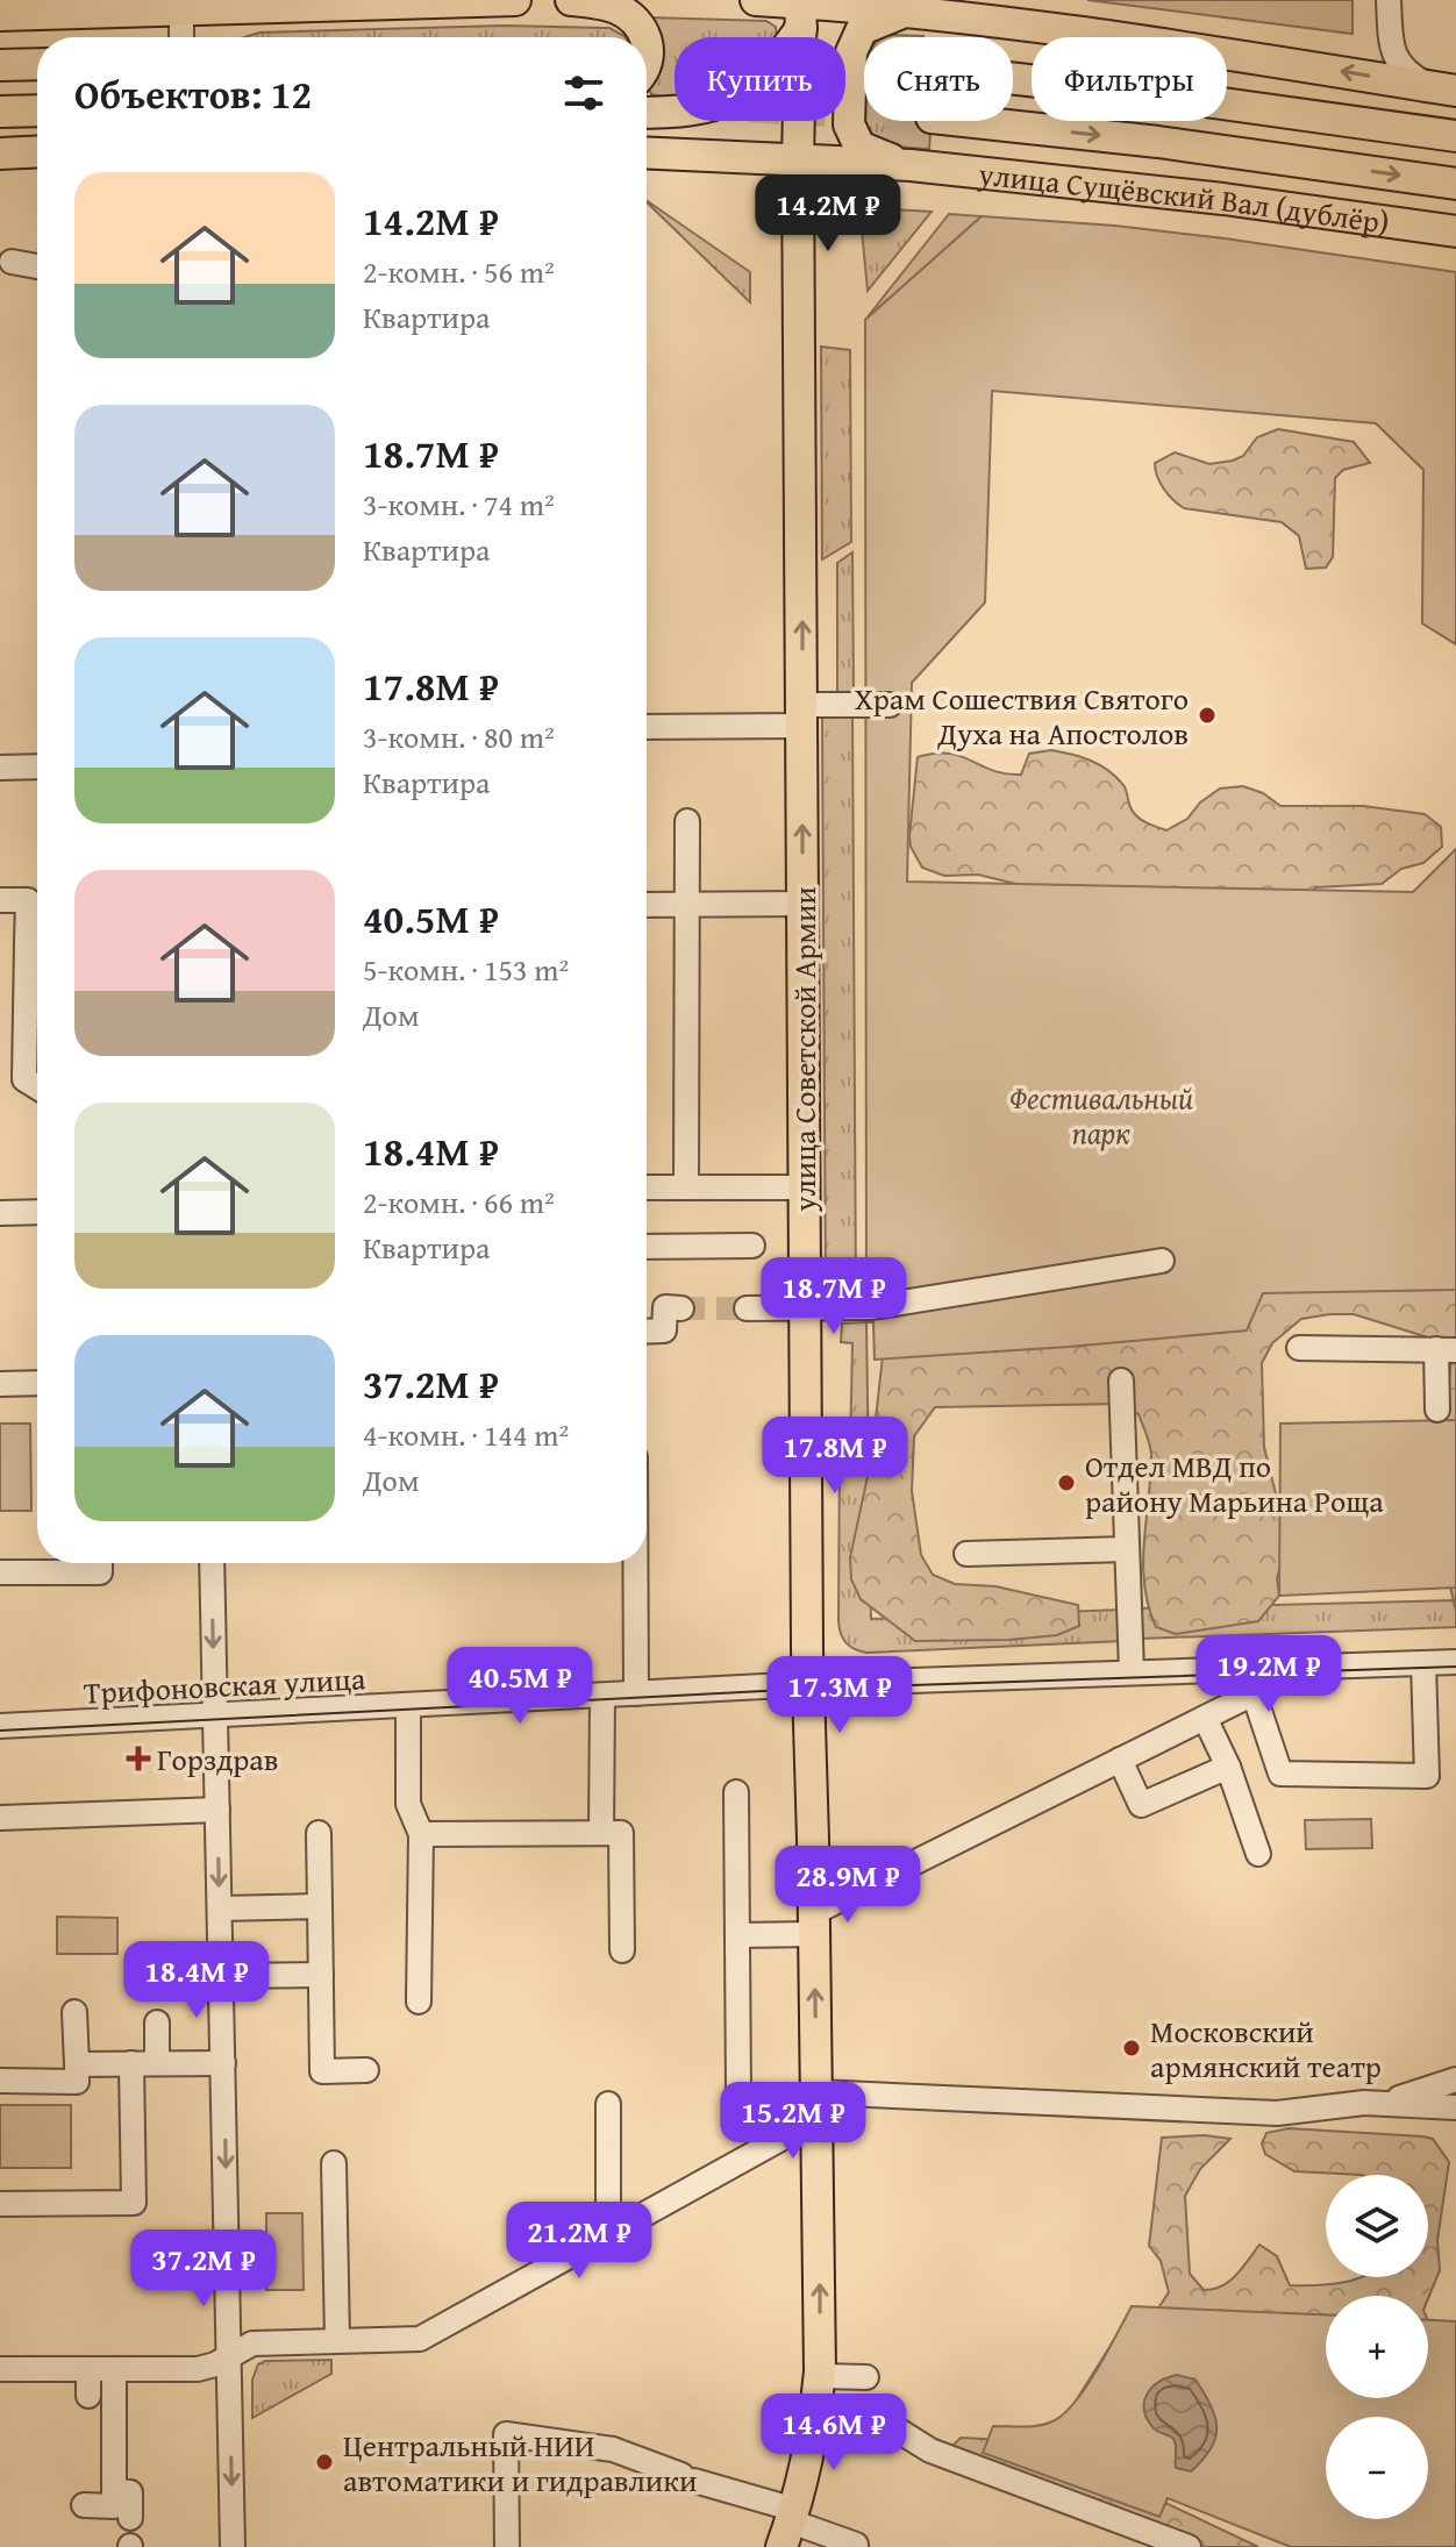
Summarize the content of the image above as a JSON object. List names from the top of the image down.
{
  "streets": {
    "main road": ["улица Сущёвский Вал (дублёр)", "улица Советской Армии"],
    "street": ["Трифоновская улица"]
  },
  "crossings": [
    ["улица Сущёвский Вал (дублёр)", "улица Советской Армии"],
    ["улица Советской Армии", "Трифоновская улица"]
  ],
  "one_way": ["улица Советской Армии"],
  "parks": ["Фестивальный парк"],
  "places": {
    "other": [
      "Храм Сошествия Святого Духа на Апостолов",
      "Отдел МВД по району Марьина Роща",
      "Московский армянский театр",
      "Центральный НИИ автоматики и гидравлики"
    ],
    "health": ["Горздрав"]
  },
  "page": {
    "chip": ["Купить", "Снять", "Фильтры"],
    "heading": "Объектов: 12",
    "list": [
      {
        "name": "14.2M ₽",
        "note": "2-комн. · 56 m² · Квартира"
      },
      {
        "name": "18.7M ₽",
        "note": "3-комн. · 74 m² · Квартира"
      },
      {
        "name": "17.8M ₽",
        "note": "3-комн. · 80 m² · Квартира"
      },
      {
        "name": "40.5M ₽",
        "note": "5-комн. · 153 m² · Дом"
      },
      {
        "name": "18.4M ₽",
        "note": "2-комн. · 66 m² · Квартира"
      },
      {
        "name": "37.2M ₽",
        "note": "4-комн. · 144 m² · Дом"
      }
    ],
    "price": [
      "14.2M ₽",
      "18.7M ₽",
      "17.8M ₽",
      "19.2M ₽",
      "40.5M ₽",
      "17.3M ₽",
      "28.9M ₽",
      "18.4M ₽",
      "15.2M ₽",
      "21.2M ₽",
      "37.2M ₽",
      "14.6M ₽"
    ],
    "map_buttons": ["+", "−"]
  }
}
